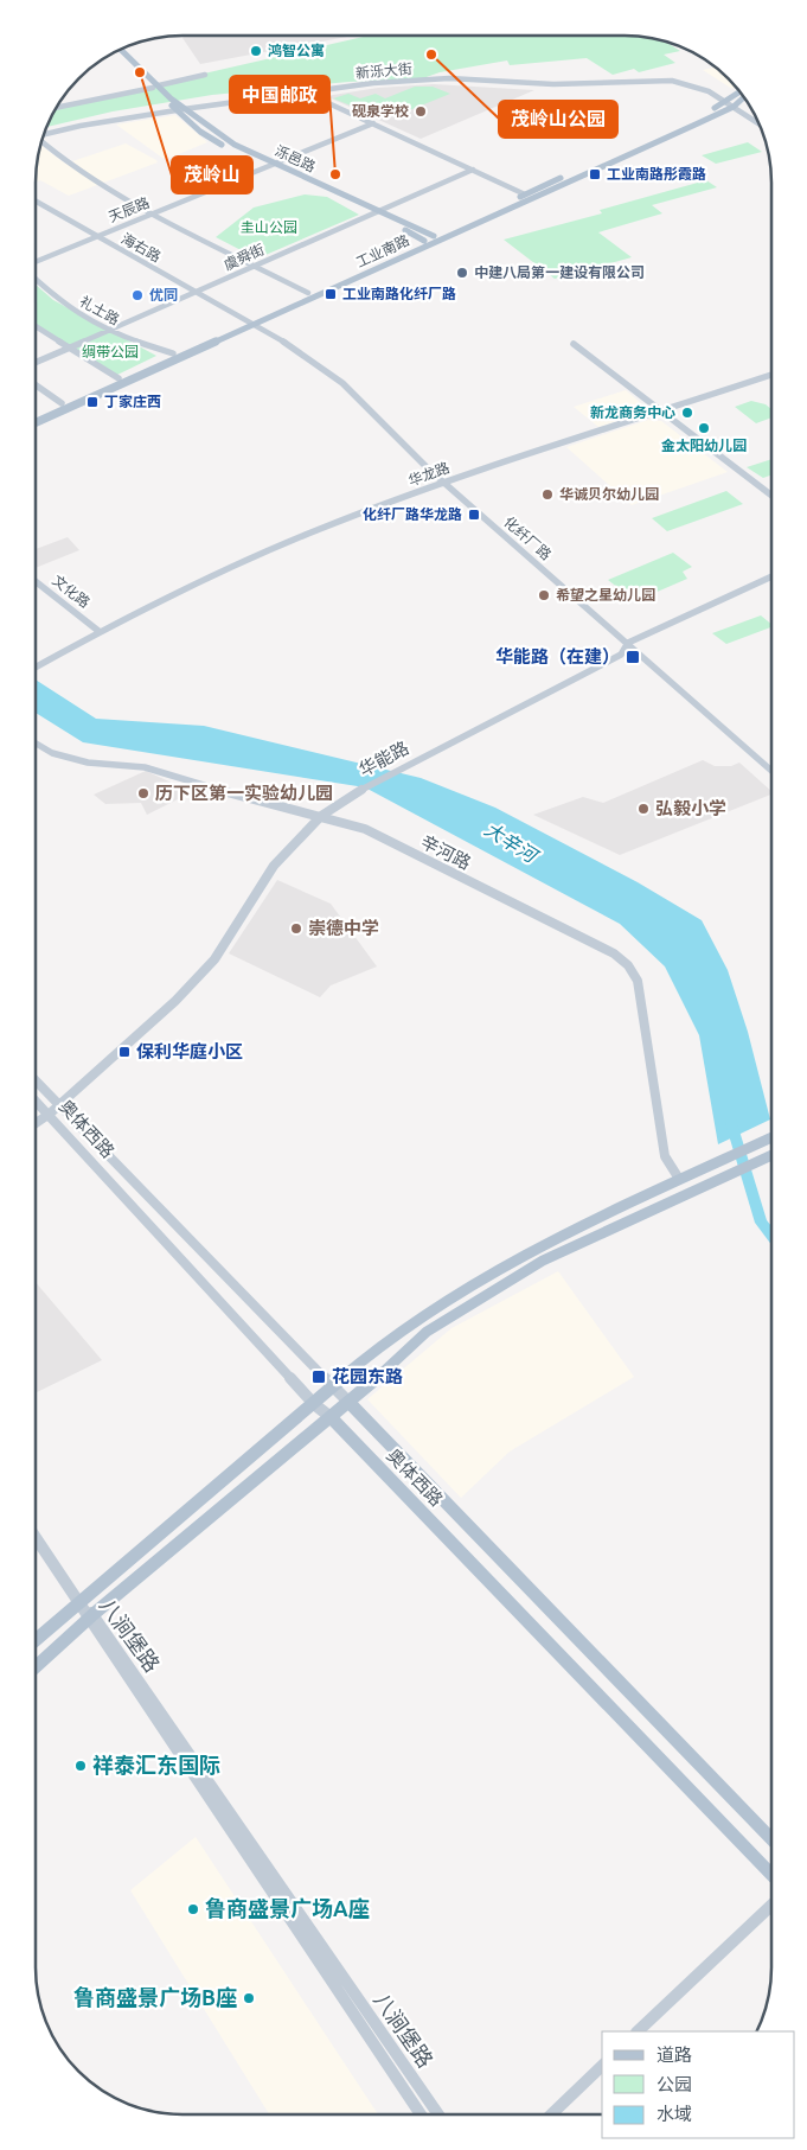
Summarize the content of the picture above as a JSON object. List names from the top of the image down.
{
  "streets": {
    "main road": ["泺邑路", "工业南路", "奥体西路"],
    "street": [
      "新泺大街",
      "天辰路",
      "海右路",
      "虞舜街",
      "礼士路",
      "华龙路",
      "化纤厂路",
      "文化路",
      "华能路",
      "辛河路",
      "八涧堡路"
    ]
  },
  "crossings": [
    ["新泺大街", "泺邑路"],
    ["新泺大街", "工业南路"],
    ["泺邑路", "天辰路"],
    ["泺邑路", "工业南路"],
    ["泺邑路", "虞舜街"],
    ["天辰路", "海右路"],
    ["海右路", "工业南路"],
    ["海右路", "虞舜街"],
    ["海右路", "化纤厂路"],
    ["工业南路", "礼士路"],
    ["工业南路", "化纤厂路"],
    ["虞舜街", "礼士路"],
    ["华龙路", "化纤厂路"],
    ["华龙路", "文化路"],
    ["化纤厂路", "华能路"],
    ["华能路", "辛河路"],
    ["华能路", "奥体西路"]
  ],
  "water": ["大辛河"],
  "parks": ["圭山公园", "绸带公园"],
  "places": {
    "other": [
      "鸿智公寓",
      "茂岭山公园",
      "茂岭山",
      "砚泉学校",
      "中国邮政",
      "中建八局第一建设有限公司",
      "优同",
      "新龙商务中心",
      "金太阳幼儿园",
      "华诚贝尔幼儿园",
      "希望之星幼儿园",
      "历下区第一实验幼儿园",
      "弘毅小学",
      "崇德中学",
      "祥泰汇东国际",
      "鲁商盛景广场A座",
      "鲁商盛景广场B座"
    ],
    "transit": [
      "工业南路彤霞路",
      "工业南路化纤厂路",
      "丁家庄西",
      "化纤厂路华龙路",
      "华能路（在建）",
      "保利华庭小区",
      "花园东路"
    ]
  },
  "legend": ["道路", "公园", "水域"]
}
